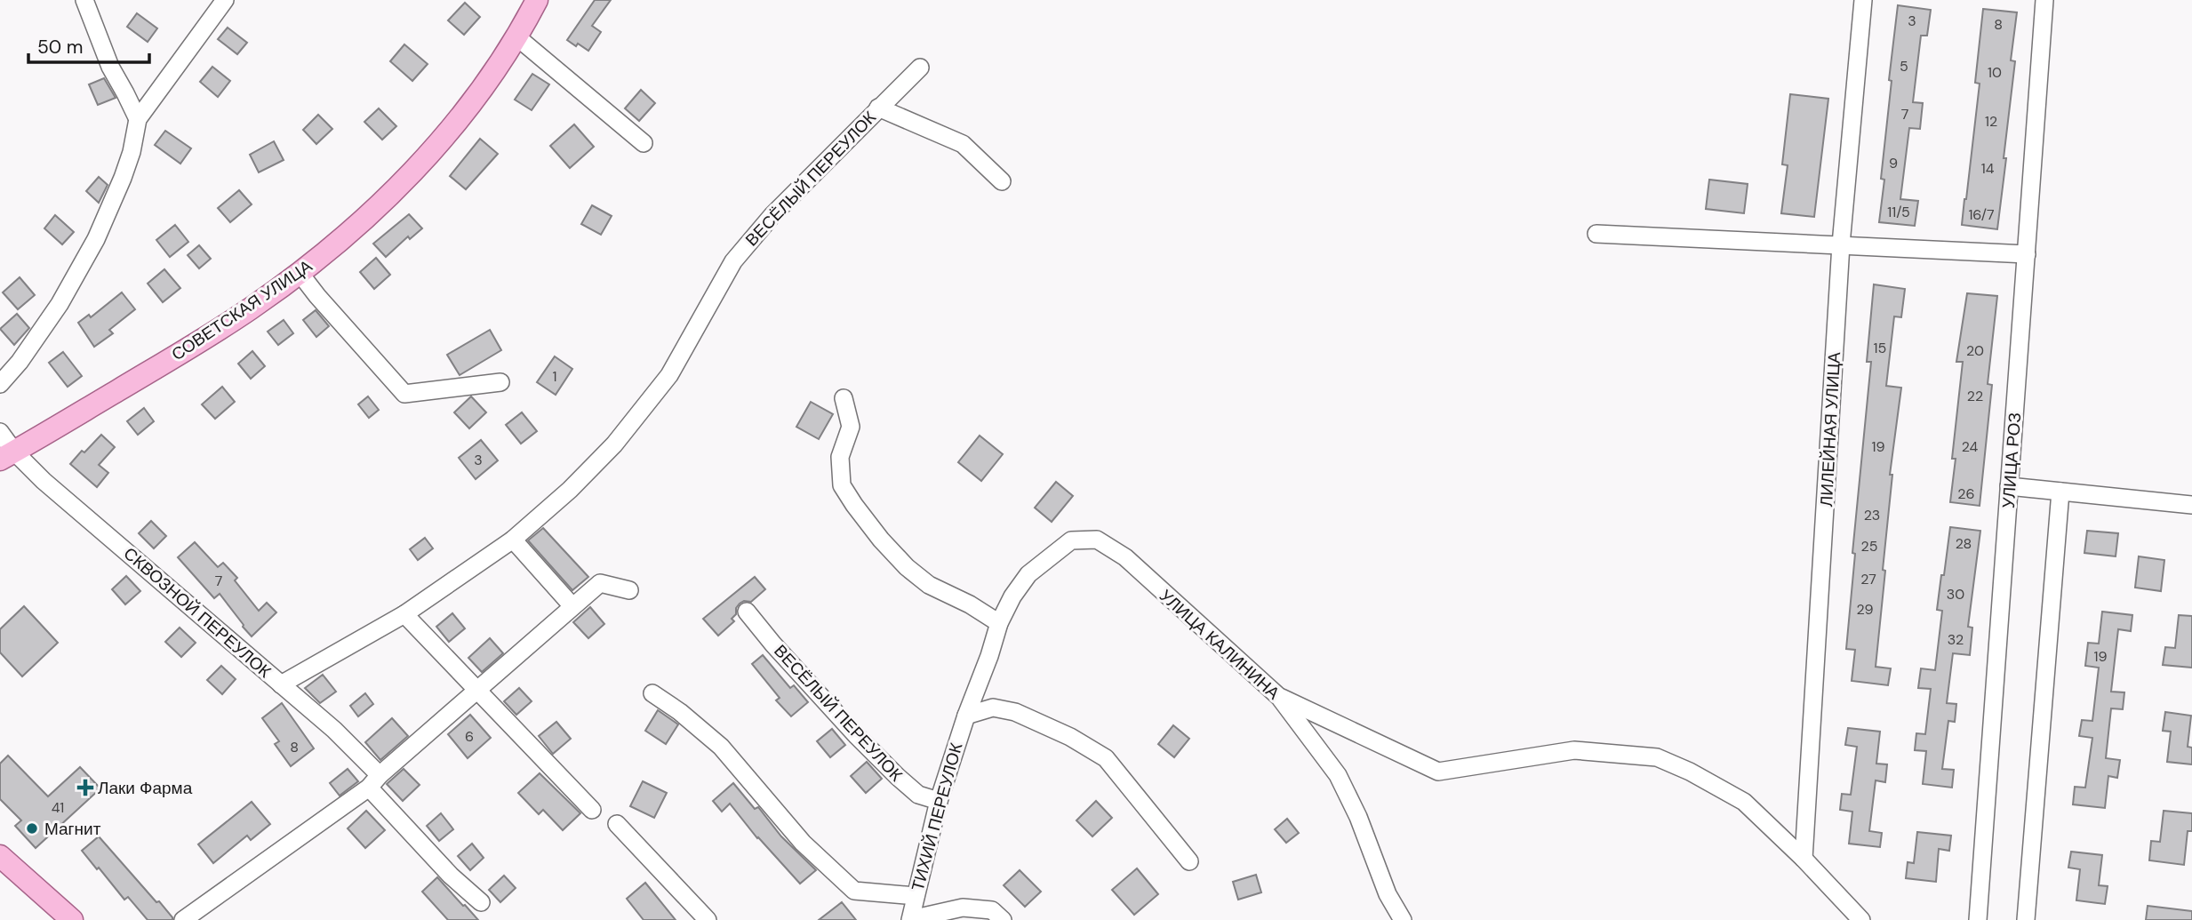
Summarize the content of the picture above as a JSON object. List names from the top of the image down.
{
  "streets": {
    "main road": ["СОВЕТСКАЯ УЛИЦА"],
    "street": [
      "ВЕСЁЛЫЙ ПЕРЕУЛОК",
      "ЛИЛЕЙНАЯ УЛИЦА",
      "УЛИЦА РОЗ",
      "СКВОЗНОЙ ПЕРЕУЛОК",
      "УЛИЦА КАЛИНИНА",
      "ТИХИЙ ПЕРЕУЛОК"
    ]
  },
  "crossings": [
    ["ВЕСЁЛЫЙ ПЕРЕУЛОК", "СКВОЗНОЙ ПЕРЕУЛОК"],
    ["ВЕСЁЛЫЙ ПЕРЕУЛОК", "ТИХИЙ ПЕРЕУЛОК"],
    ["СОВЕТСКАЯ УЛИЦА", "СКВОЗНОЙ ПЕРЕУЛОК"],
    ["УЛИЦА КАЛИНИНА", "ТИХИЙ ПЕРЕУЛОК"]
  ],
  "places": {
    "health": ["Лаки Фарма"],
    "other": ["Магнит"]
  },
  "house_numbers": [
    "3",
    "8",
    "5",
    "10",
    "7",
    "12",
    "9",
    "14",
    "11/5",
    "16/7",
    "15",
    "20",
    "1",
    "22",
    "19",
    "24",
    "3",
    "26",
    "23",
    "28",
    "25",
    "27",
    "7",
    "30",
    "29",
    "32",
    "19",
    "6",
    "8",
    "41"
  ],
  "scale_bar": "50 m"
}
